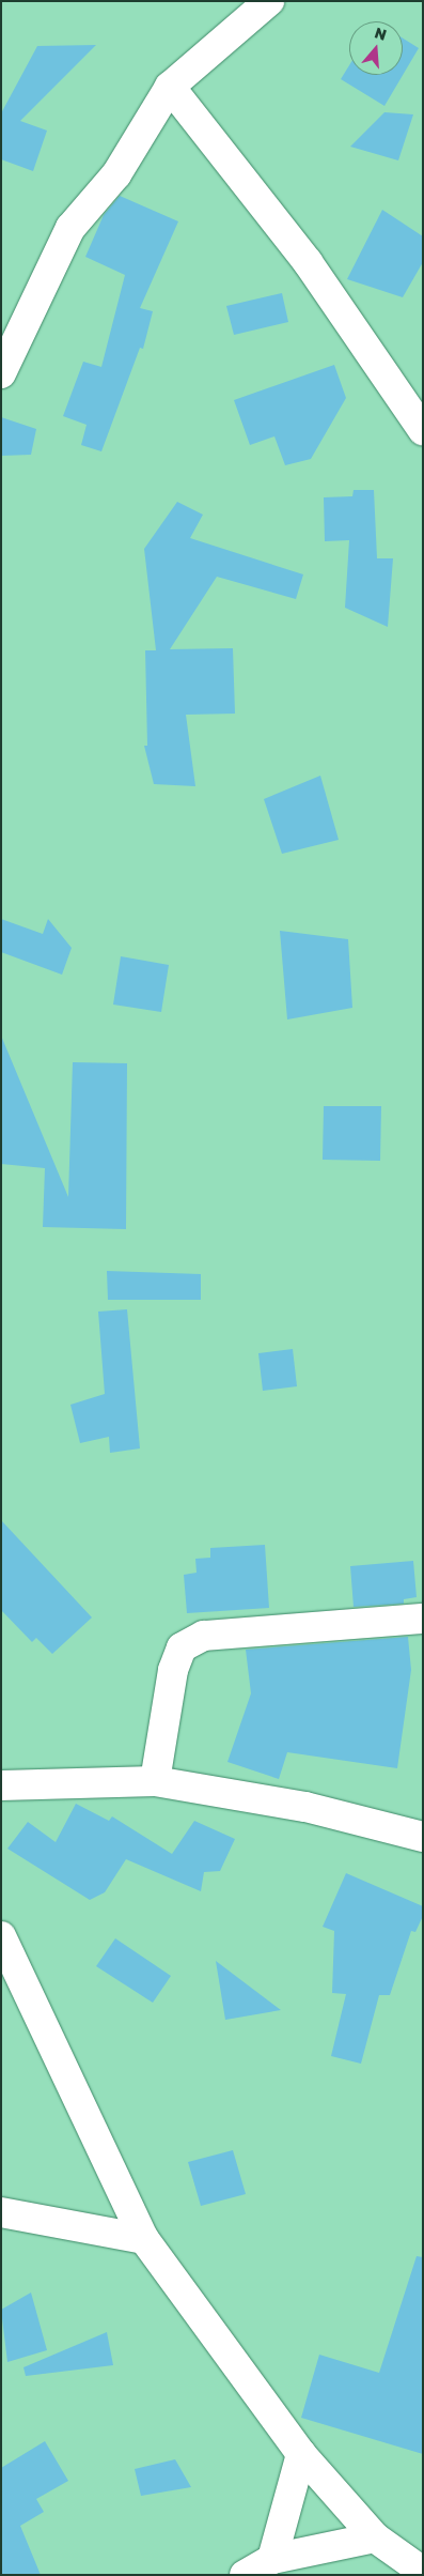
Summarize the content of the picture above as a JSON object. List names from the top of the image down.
{
  "north": "top"
}
